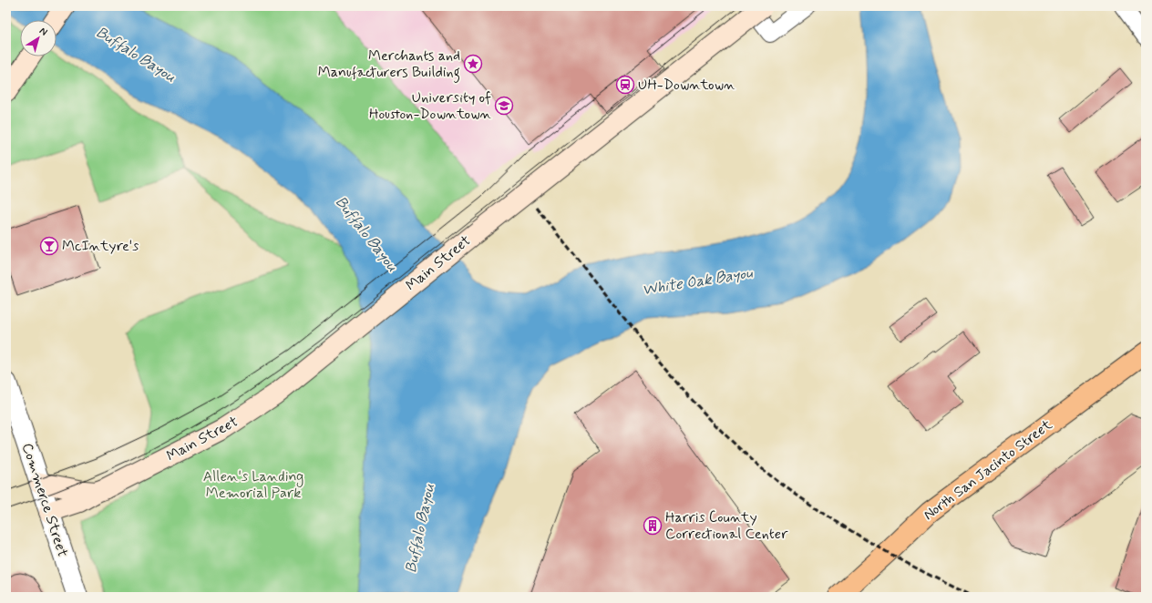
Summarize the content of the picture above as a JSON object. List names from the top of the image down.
{
  "streets": {
    "main road": ["Main Street", "North San Jacinto Street"],
    "street": ["Commerce Street"]
  },
  "crossings": [
    ["Main Street", "Commerce Street"]
  ],
  "water": ["Buffalo Bayou", "White Oak Bayou"],
  "parks": ["Allen's Landing Memorial Park"],
  "places": {
    "place": ["Merchants and Manufacturers Building"],
    "station": ["UH-Downtown"],
    "school or university": ["University of Houston-Downtown"],
    "bar": ["McIntyre's"],
    "building": ["Harris County Correctional Center"]
  },
  "north": "top right"
}
